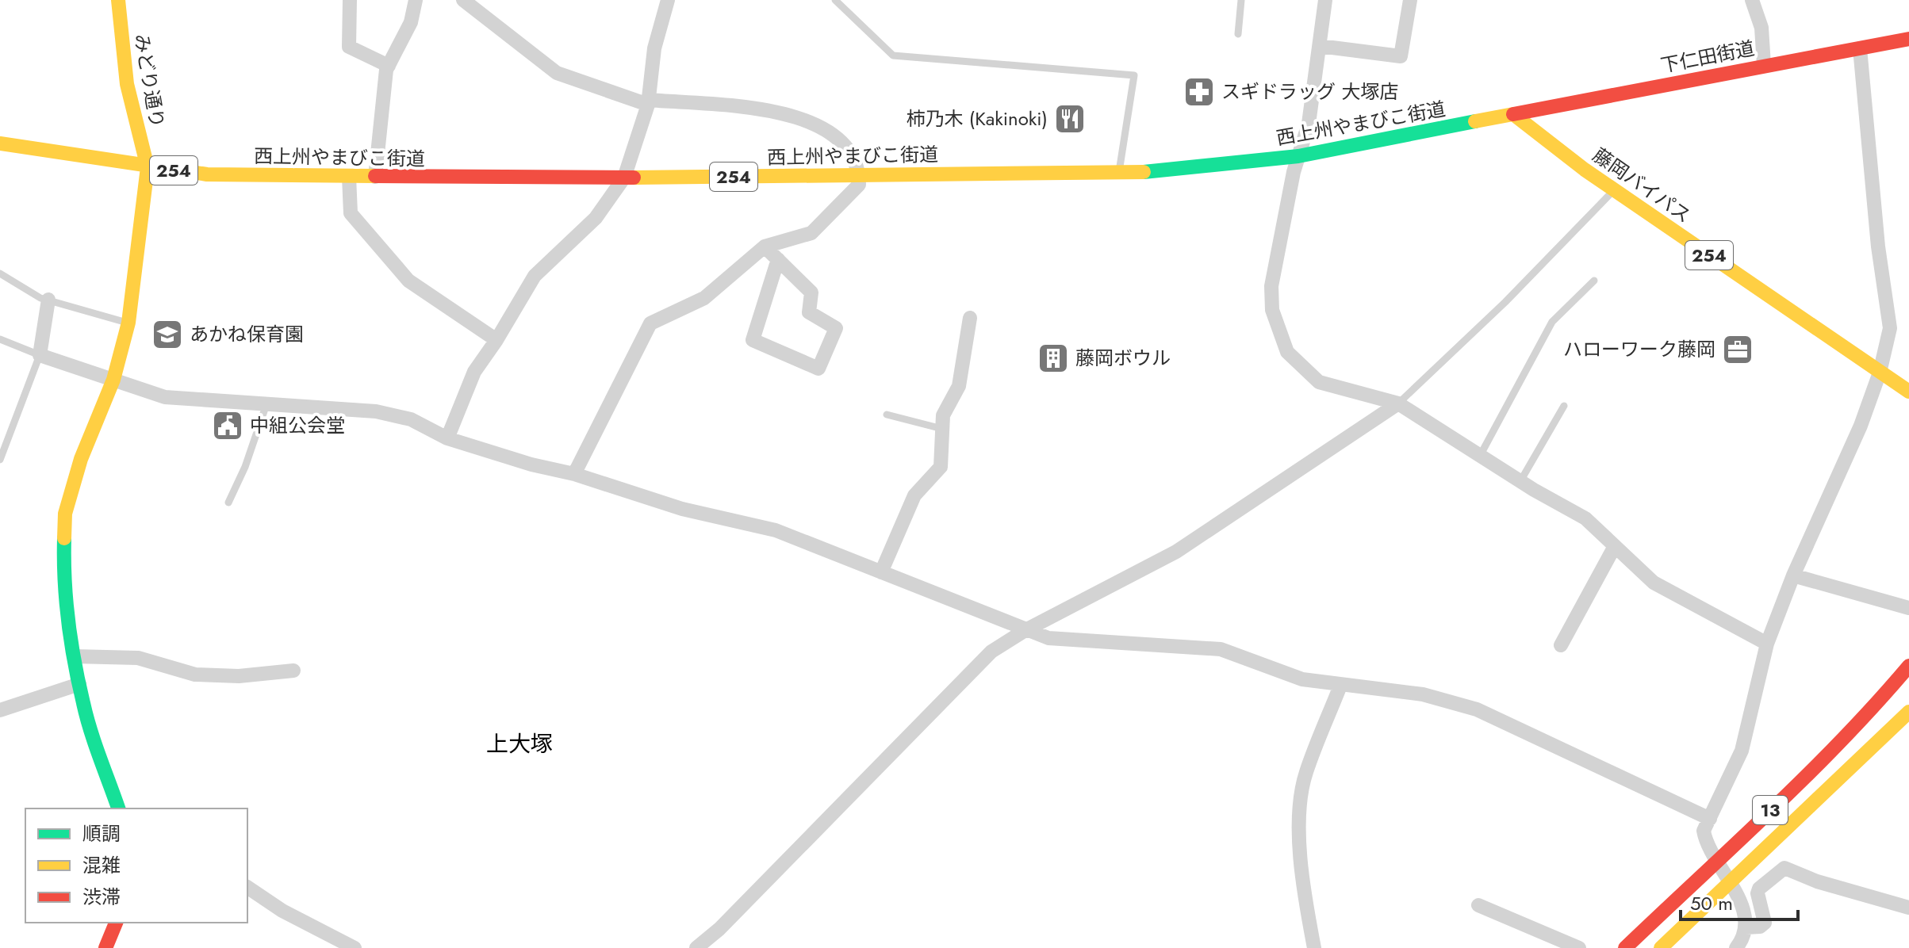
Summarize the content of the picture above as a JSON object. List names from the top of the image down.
{
  "streets": {
    "main road": [
      "下仁田街道",
      "みどり通り",
      "西上州やまびこ街道",
      "254",
      "藤岡バイパス",
      "13"
    ]
  },
  "crossings": [
    ["下仁田街道", "西上州やまびこ街道"],
    ["下仁田街道", "藤岡バイパス"],
    ["みどり通り", "西上州やまびこ街道"],
    ["西上州やまびこ街道", "藤岡バイパス"]
  ],
  "districts": ["上大塚"],
  "places": {
    "pharmacy": ["スギドラッグ 大塚店"],
    "restaurant": ["柿乃木 (Kakinoki)"],
    "school or university": ["あかね保育園"],
    "office": ["ハローワーク藤岡"],
    "building": ["藤岡ボウル"],
    "public building": ["中組公会堂"]
  },
  "legend": ["順調", "混雑", "渋滞"],
  "scale_bar": "50 m"
}
